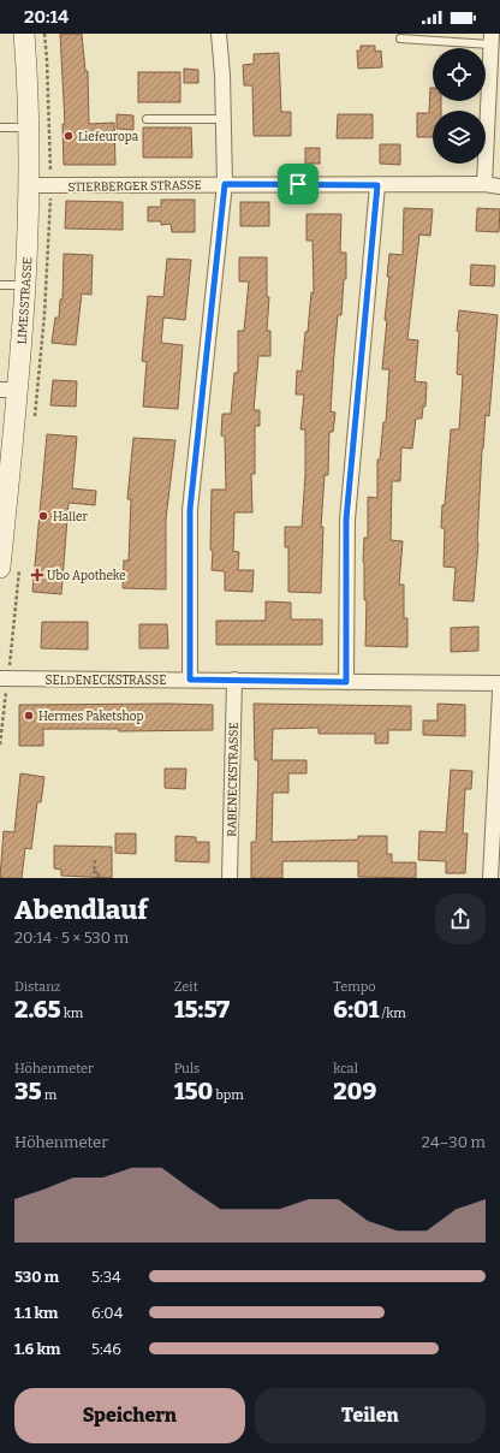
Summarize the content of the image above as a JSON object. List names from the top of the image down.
{
  "streets": {
    "street": [
      "STIERBERGER STRASSE",
      "LIMESSTRASSE",
      "SELDENECKSTRASSE",
      "RABENECKSTRASSE"
    ]
  },
  "crossings": [
    ["STIERBERGER STRASSE", "LIMESSTRASSE"],
    ["SELDENECKSTRASSE", "RABENECKSTRASSE"]
  ],
  "places": {
    "other": ["Liefeuropa", "Haller", "Hermes Paketshop"],
    "health": ["Ubo Apotheke"]
  },
  "page": {
    "status": "20:14",
    "heading": ["Abendlauf", "20:14 · 5 × 530 m"],
    "stats": [
      ["Distanz", "2.65 km"],
      ["Zeit", "15:57"],
      ["Tempo", "6:01 /km"],
      ["Höhenmeter", "35 m"],
      ["Puls", "150 bpm"],
      ["kcal", "209"]
    ],
    "chart": ["Höhenmeter", "24–30 m"],
    "list": [
      {
        "name": "530 m",
        "note": "5:34"
      },
      {
        "name": "1.1 km",
        "note": "6:04"
      },
      {
        "name": "1.6 km",
        "note": "5:46"
      }
    ],
    "buttons": ["Speichern", "Teilen"]
  }
}
